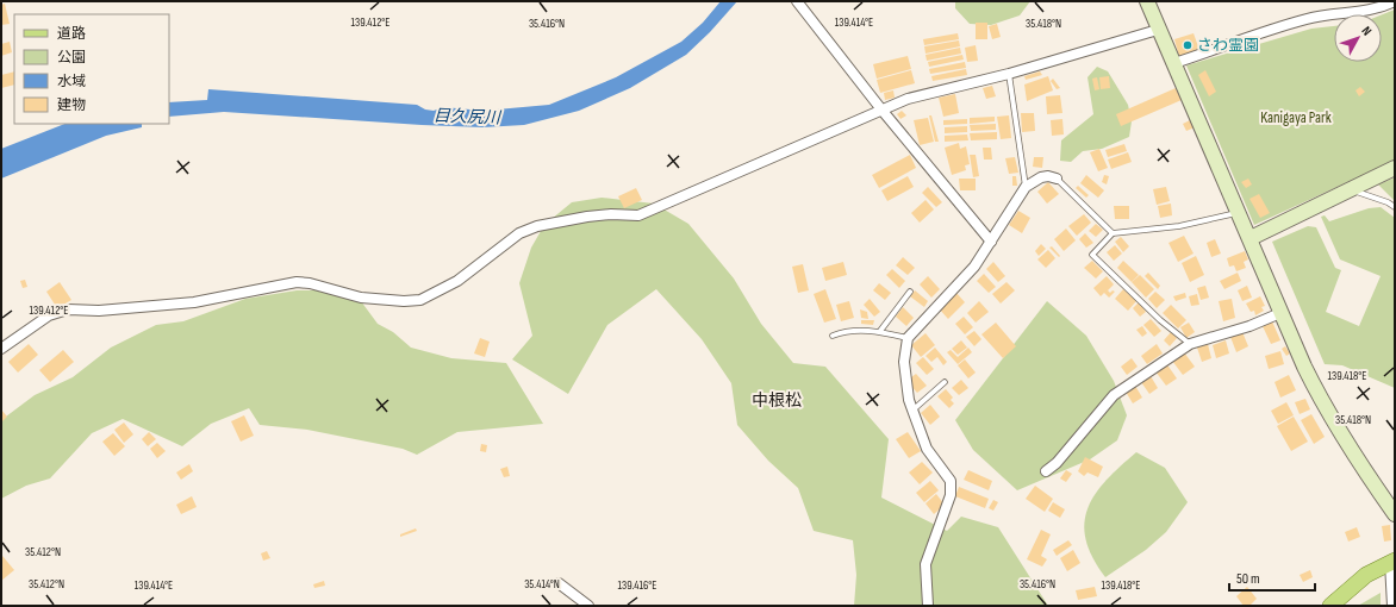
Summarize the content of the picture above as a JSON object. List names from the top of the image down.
{
  "districts": ["中根松"],
  "water": ["目久尻川"],
  "parks": ["Kanigaya Park"],
  "places": ["さわ霊園"],
  "legend": [
    "道路",
    "公園",
    "水域",
    "建物"
  ],
  "scale_bar": "50 m",
  "north": "top right",
  "coordinates": [
    "139.412°E",
    "139.414°E",
    "35.416°N",
    "35.418°N",
    "139.418°E",
    "35.412°N",
    "35.414°N",
    "139.416°E"
  ]
}
